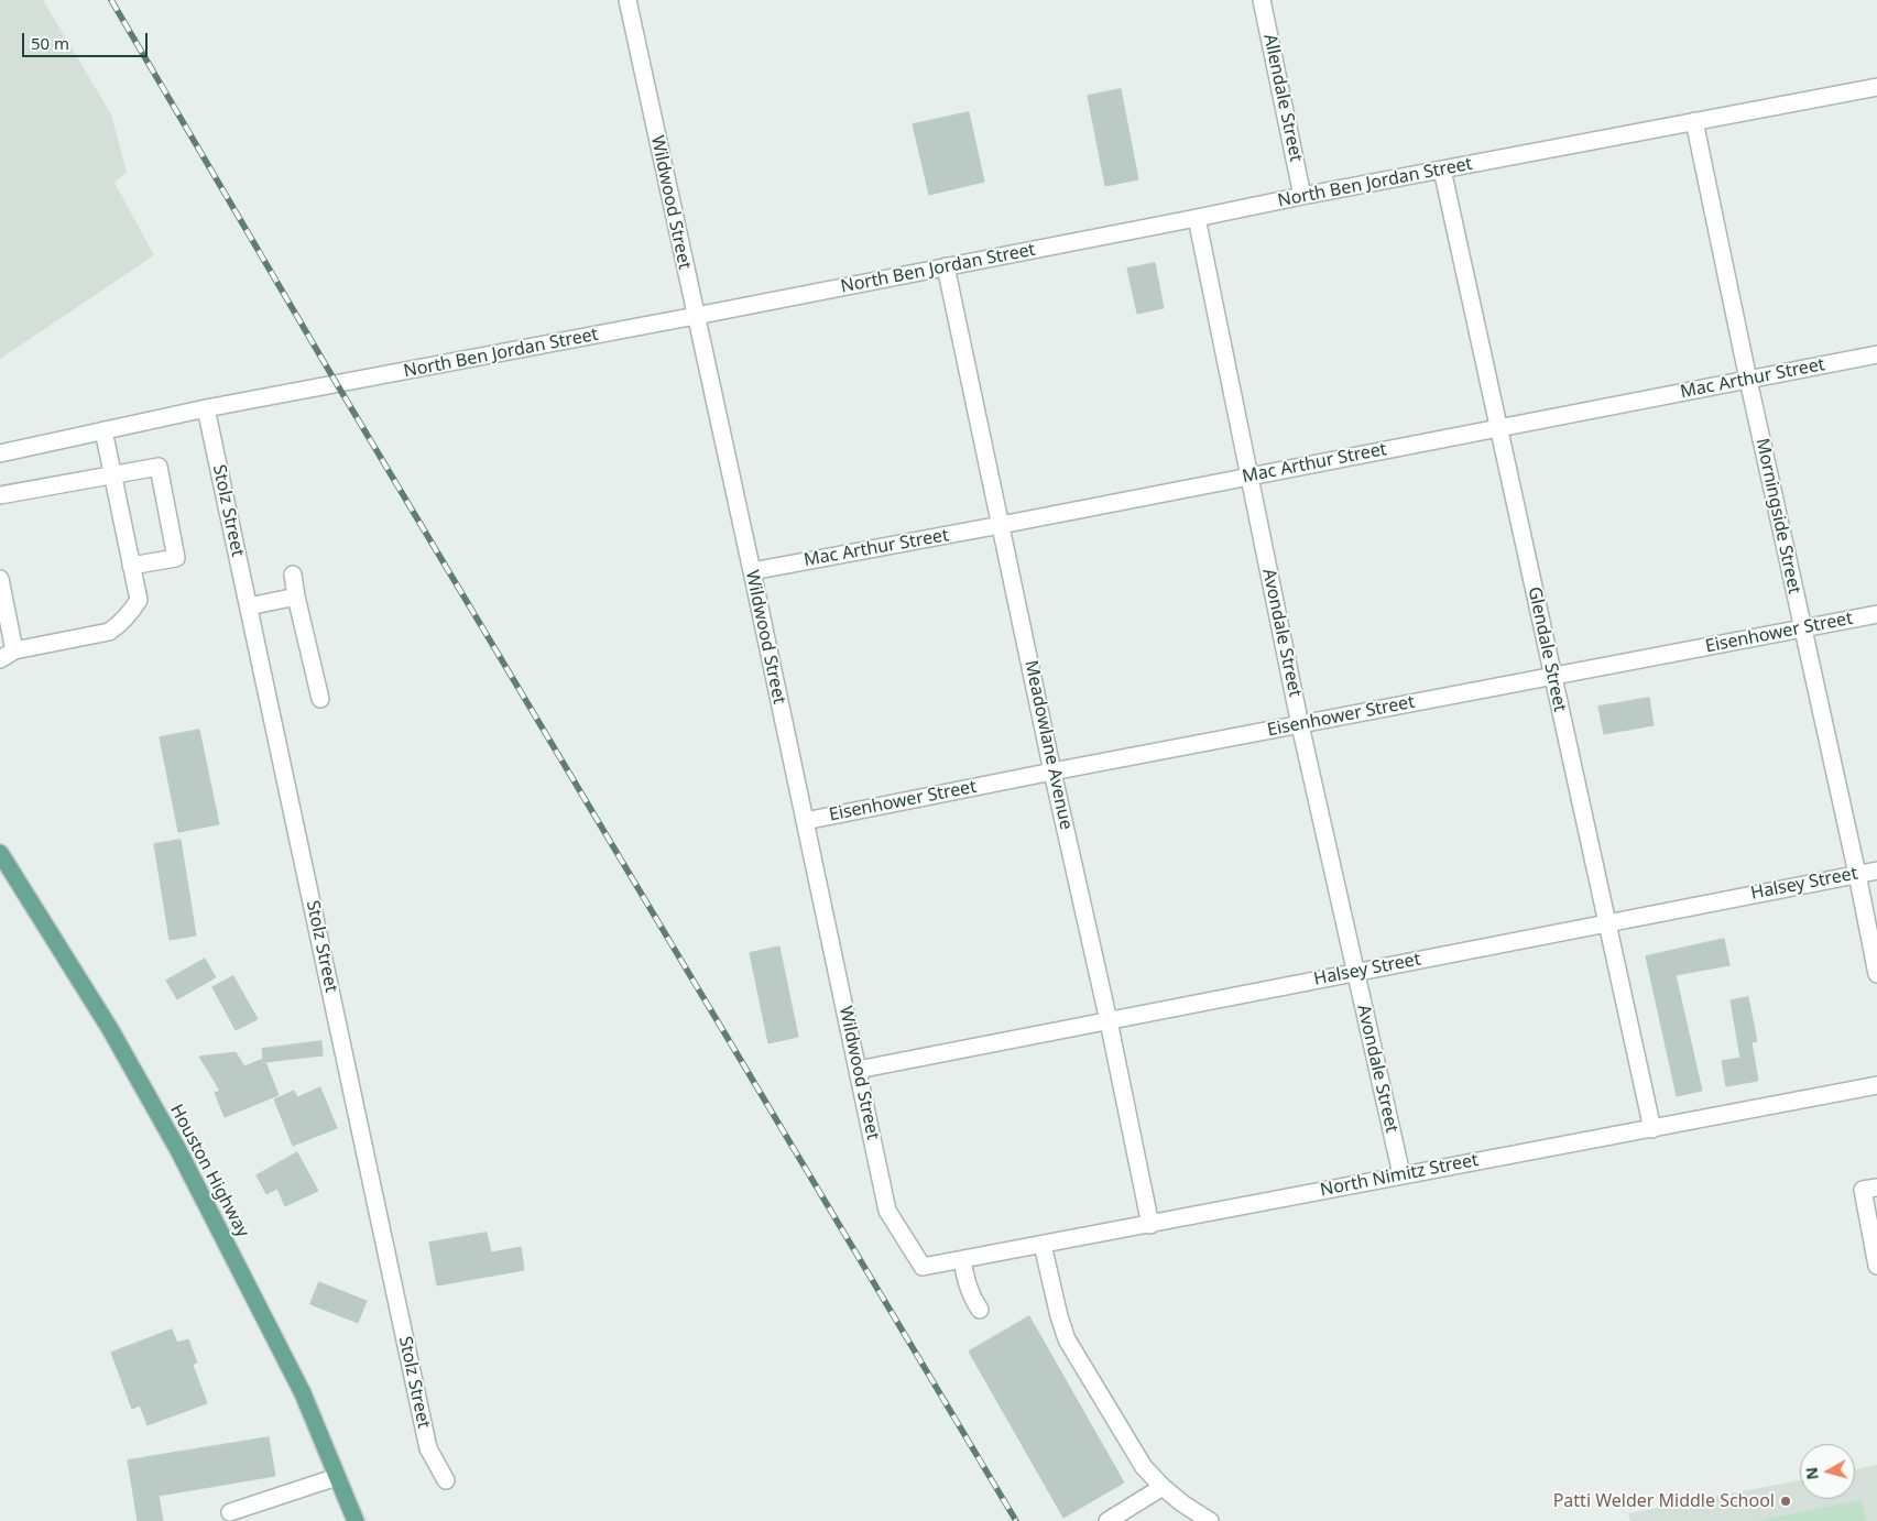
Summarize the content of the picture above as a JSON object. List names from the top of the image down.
{
  "streets": {
    "main road": ["Houston Highway"],
    "street": [
      "Allendale Street",
      "North Ben Jordan Street",
      "Wildwood Street",
      "Mac Arthur Street",
      "Stolz Street",
      "Morningside Street",
      "Avondale Street",
      "Eisenhower Street",
      "Glendale Street",
      "Meadowlane Avenue",
      "Halsey Street",
      "North Nimitz Street"
    ]
  },
  "crossings": [
    ["Allendale Street", "North Ben Jordan Street"],
    ["North Ben Jordan Street", "Wildwood Street"],
    ["North Ben Jordan Street", "Stolz Street"],
    ["North Ben Jordan Street", "Morningside Street"],
    ["North Ben Jordan Street", "Avondale Street"],
    ["North Ben Jordan Street", "Glendale Street"],
    ["North Ben Jordan Street", "Meadowlane Avenue"],
    ["Wildwood Street", "Mac Arthur Street"],
    ["Wildwood Street", "Eisenhower Street"],
    ["Wildwood Street", "Halsey Street"],
    ["Wildwood Street", "North Nimitz Street"],
    ["Mac Arthur Street", "Morningside Street"],
    ["Mac Arthur Street", "Avondale Street"],
    ["Mac Arthur Street", "Glendale Street"],
    ["Mac Arthur Street", "Meadowlane Avenue"],
    ["Morningside Street", "Eisenhower Street"],
    ["Morningside Street", "Halsey Street"],
    ["Avondale Street", "Eisenhower Street"],
    ["Avondale Street", "Halsey Street"],
    ["Avondale Street", "North Nimitz Street"],
    ["Eisenhower Street", "Glendale Street"],
    ["Eisenhower Street", "Meadowlane Avenue"],
    ["Glendale Street", "Halsey Street"],
    ["Glendale Street", "North Nimitz Street"],
    ["Meadowlane Avenue", "Halsey Street"],
    ["Meadowlane Avenue", "North Nimitz Street"]
  ],
  "places": ["Patti Welder Middle School"],
  "scale_bar": "50 m",
  "north": "left"
}
